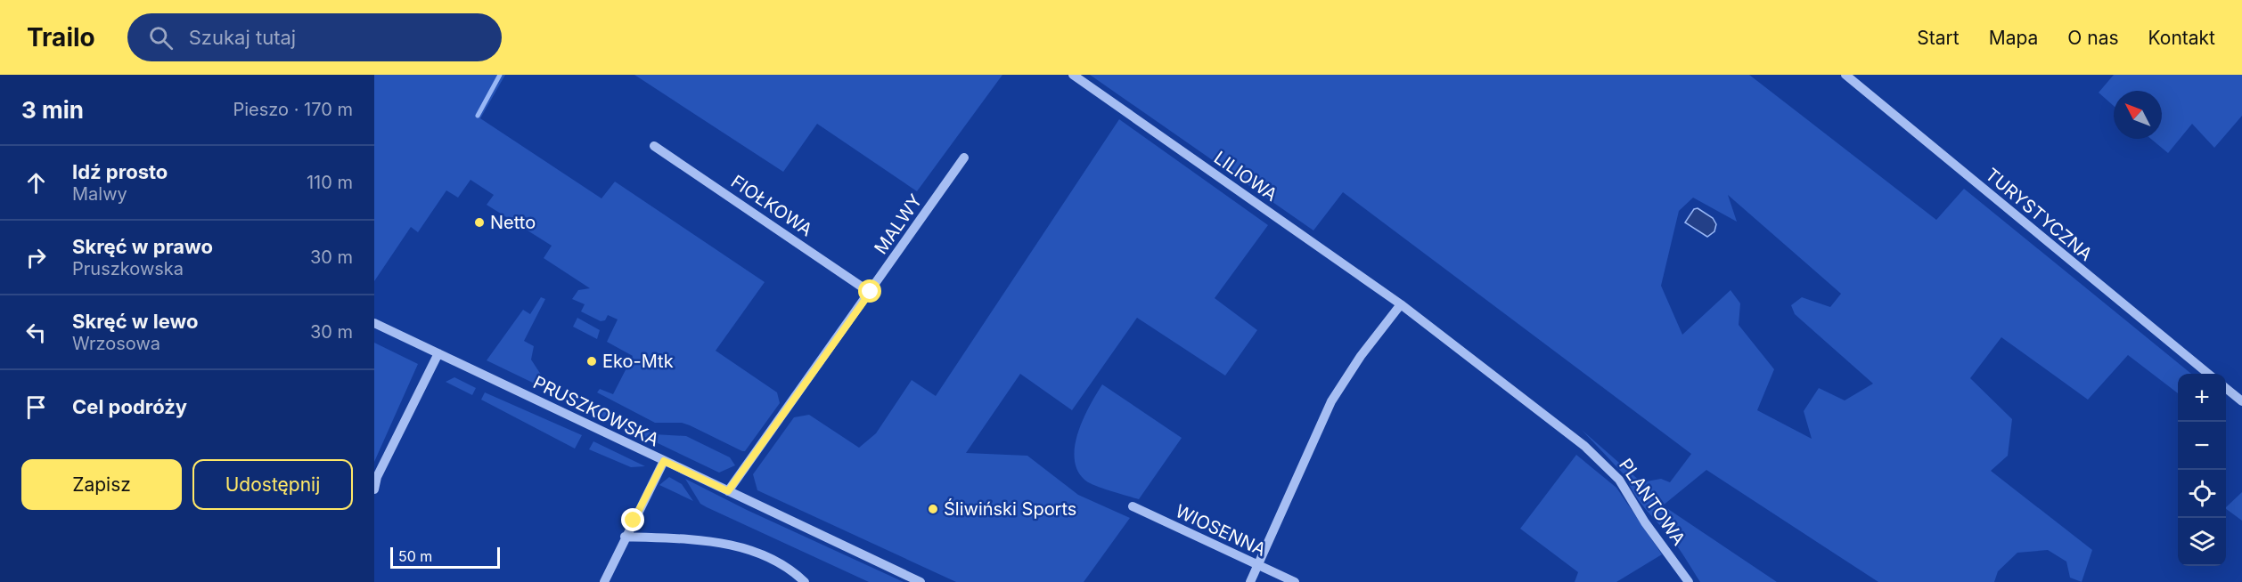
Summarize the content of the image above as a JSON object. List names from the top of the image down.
{
  "streets": {
    "street": [
      "LILIOWA",
      "FIOŁKOWA",
      "TURYSTYCZNA",
      "MALWY",
      "PRUSZKOWSKA",
      "PLANTOWA",
      "WIOSENNA"
    ]
  },
  "crossings": [
    ["LILIOWA", "PLANTOWA"],
    ["FIOŁKOWA", "MALWY"],
    ["MALWY", "PRUSZKOWSKA"]
  ],
  "places": ["Netto", "Eko-Mtk", "Śliwiński Sports"],
  "scale_bar": "50 m",
  "north": "top left",
  "page": {
    "header": "Trailo",
    "search": "Szukaj tutaj",
    "nav": [
      "Start",
      "Mapa",
      "O nas",
      "Kontakt"
    ],
    "heading": ["3 min", "Pieszo · 170 m"],
    "list": [
      ["Idź prosto", "Malwy", "110 m"],
      ["Skręć w prawo", "Pruszkowska", "30 m"],
      ["Skręć w lewo", "Wrzosowa", "30 m"],
      "Cel podróży"
    ],
    "map_buttons": ["+", "−"],
    "buttons": ["Zapisz", "Udostępnij"],
    "scale": "50 m"
  }
}
